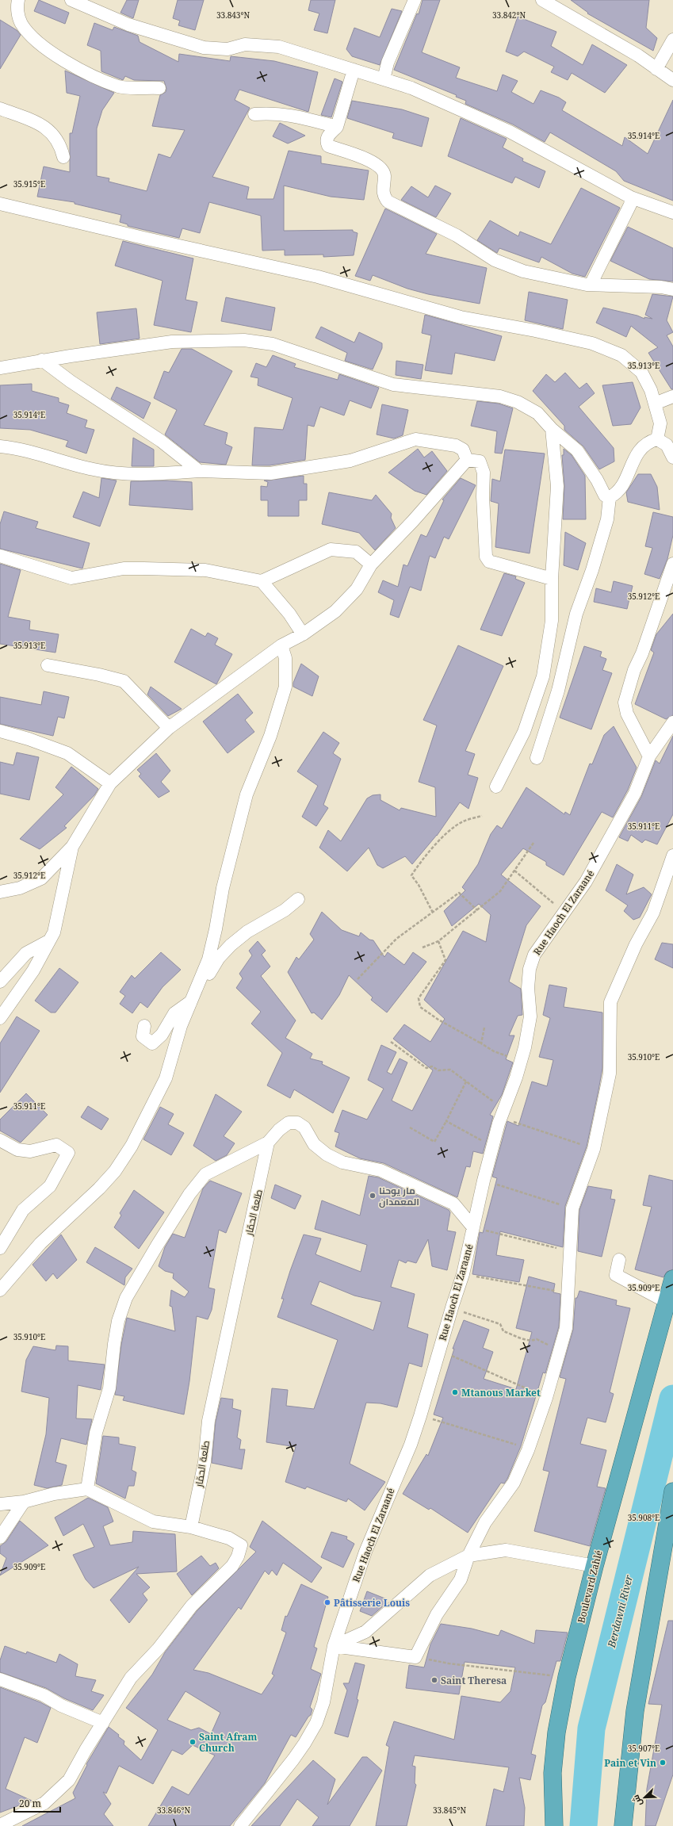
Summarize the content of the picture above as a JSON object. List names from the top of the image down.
{
  "streets": {
    "highway": ["Boulevard Zahlé"],
    "street": ["Rue Haoch El Zaraané", "طلعة الحمّار"]
  },
  "water": ["Berdawni River"],
  "places": [
    "مار يوحنا المعمدان",
    "Mtanous Market",
    "Pâtisserie Louis",
    "Saint Theresa",
    "Saint Afram Church",
    "Pain et Vin"
  ],
  "scale_bar": "20 m",
  "north": "bottom left",
  "coordinates": [
    "33.843°N",
    "33.842°N",
    "35.914°E",
    "35.915°E",
    "35.913°E",
    "35.912°E",
    "35.911°E",
    "35.910°E",
    "35.909°E",
    "35.908°E",
    "35.907°E",
    "33.846°N",
    "33.845°N"
  ]
}
